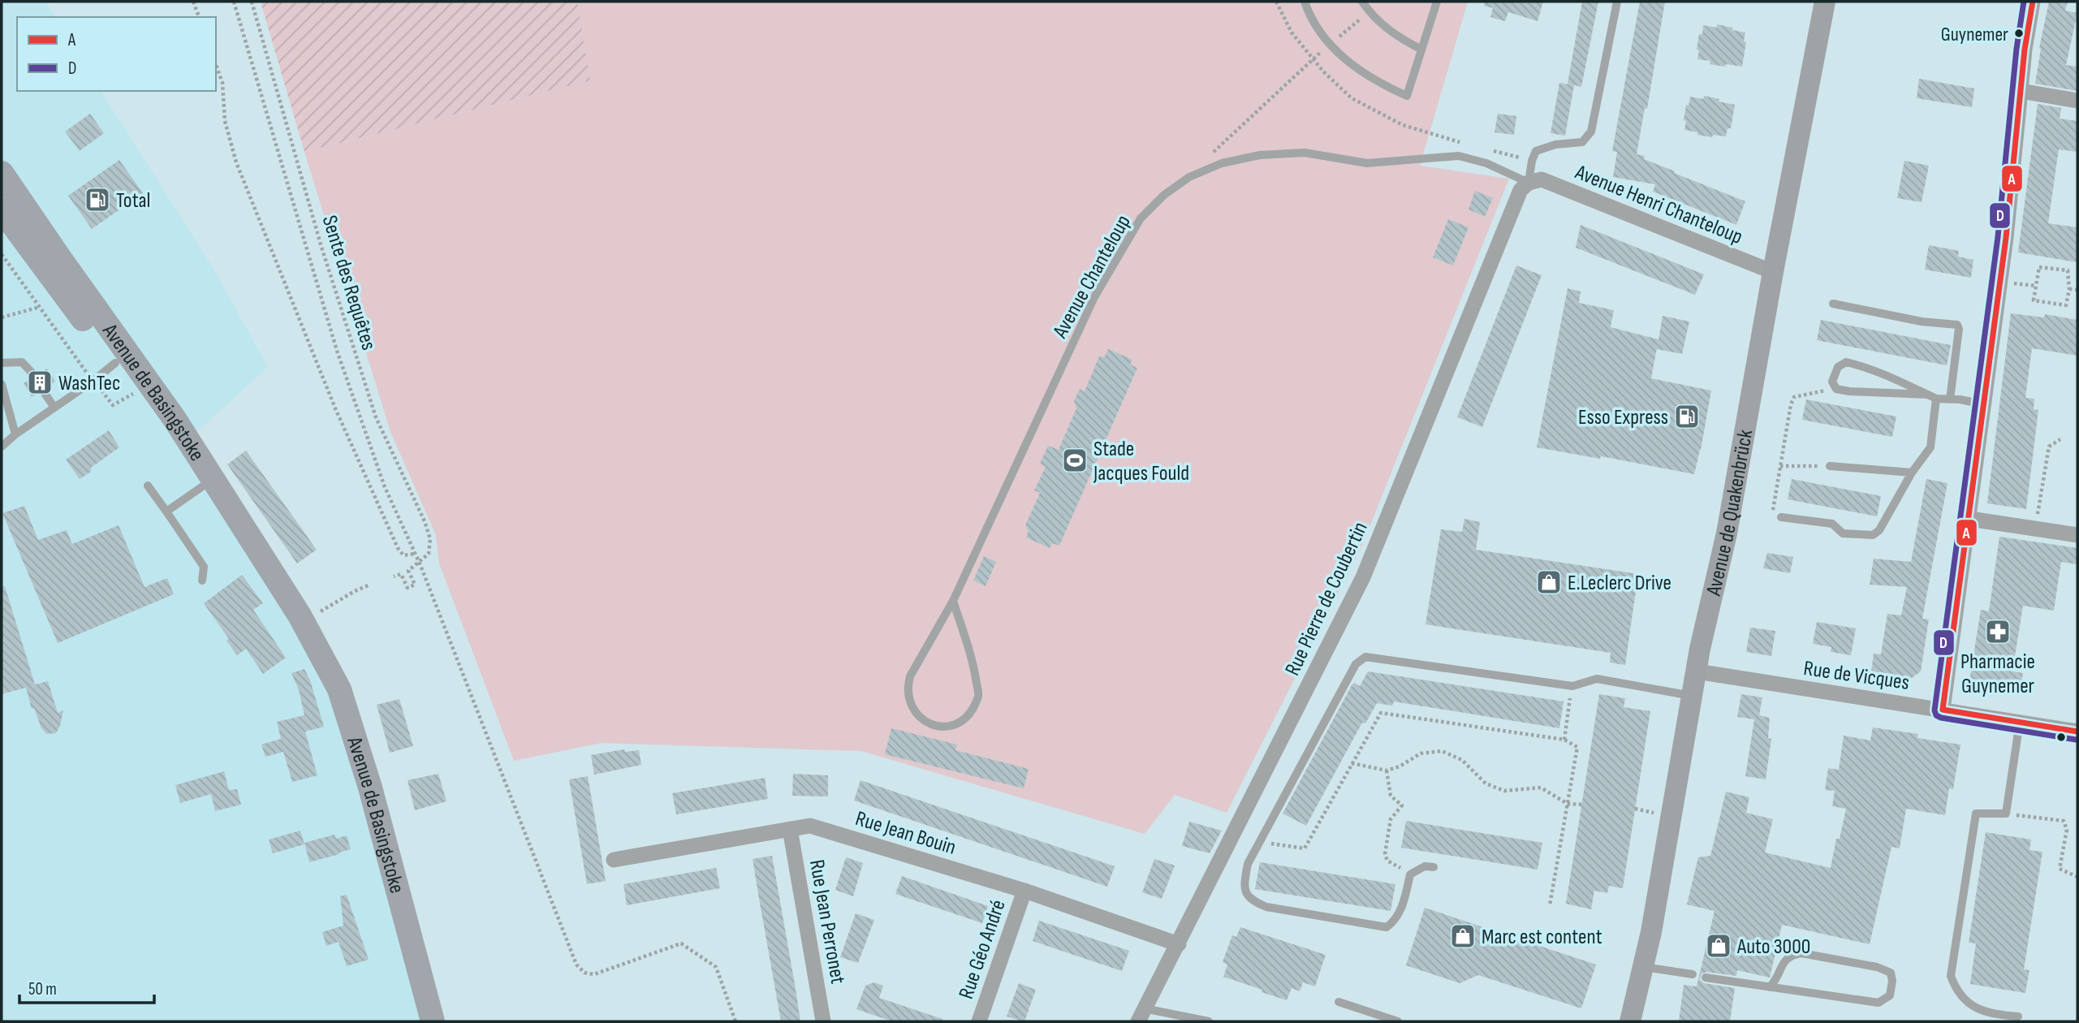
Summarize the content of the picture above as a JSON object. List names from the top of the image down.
{
  "streets": {
    "main road": ["Avenue de Basingstoke", "Avenue de Quakenbrück"],
    "street": [
      "Avenue Henri Chanteloup",
      "Rue Pierre de Coubertin",
      "Rue de Vicques",
      "Rue Jean Bouin",
      "Rue Jean Perronet",
      "Rue Géo André"
    ],
    "lane": ["Avenue Chanteloup"],
    "path": ["Sente des Requêtes"]
  },
  "crossings": [
    ["Avenue Henri Chanteloup", "Avenue Chanteloup"],
    ["Avenue Henri Chanteloup", "Avenue de Quakenbrück"],
    ["Avenue Henri Chanteloup", "Rue Pierre de Coubertin"],
    ["Avenue Chanteloup", "Rue Pierre de Coubertin"],
    ["Avenue de Quakenbrück", "Rue de Vicques"],
    ["Rue Pierre de Coubertin", "Rue Jean Bouin"],
    ["Rue Jean Bouin", "Rue Jean Perronet"],
    ["Rue Jean Bouin", "Rue Géo André"]
  ],
  "places": {
    "other": ["Guynemer"],
    "fuel station": ["Total", "Esso Express"],
    "building": ["WashTec"],
    "sports": ["Stade Jacques Fould"],
    "shop": ["E.Leclerc Drive", "Marc est content", "Auto 3000"],
    "pharmacy": ["Pharmacie Guynemer"]
  },
  "lines": ["transit line A", "transit line D"],
  "legend": ["A", "D"],
  "scale_bar": "50 m"
}
